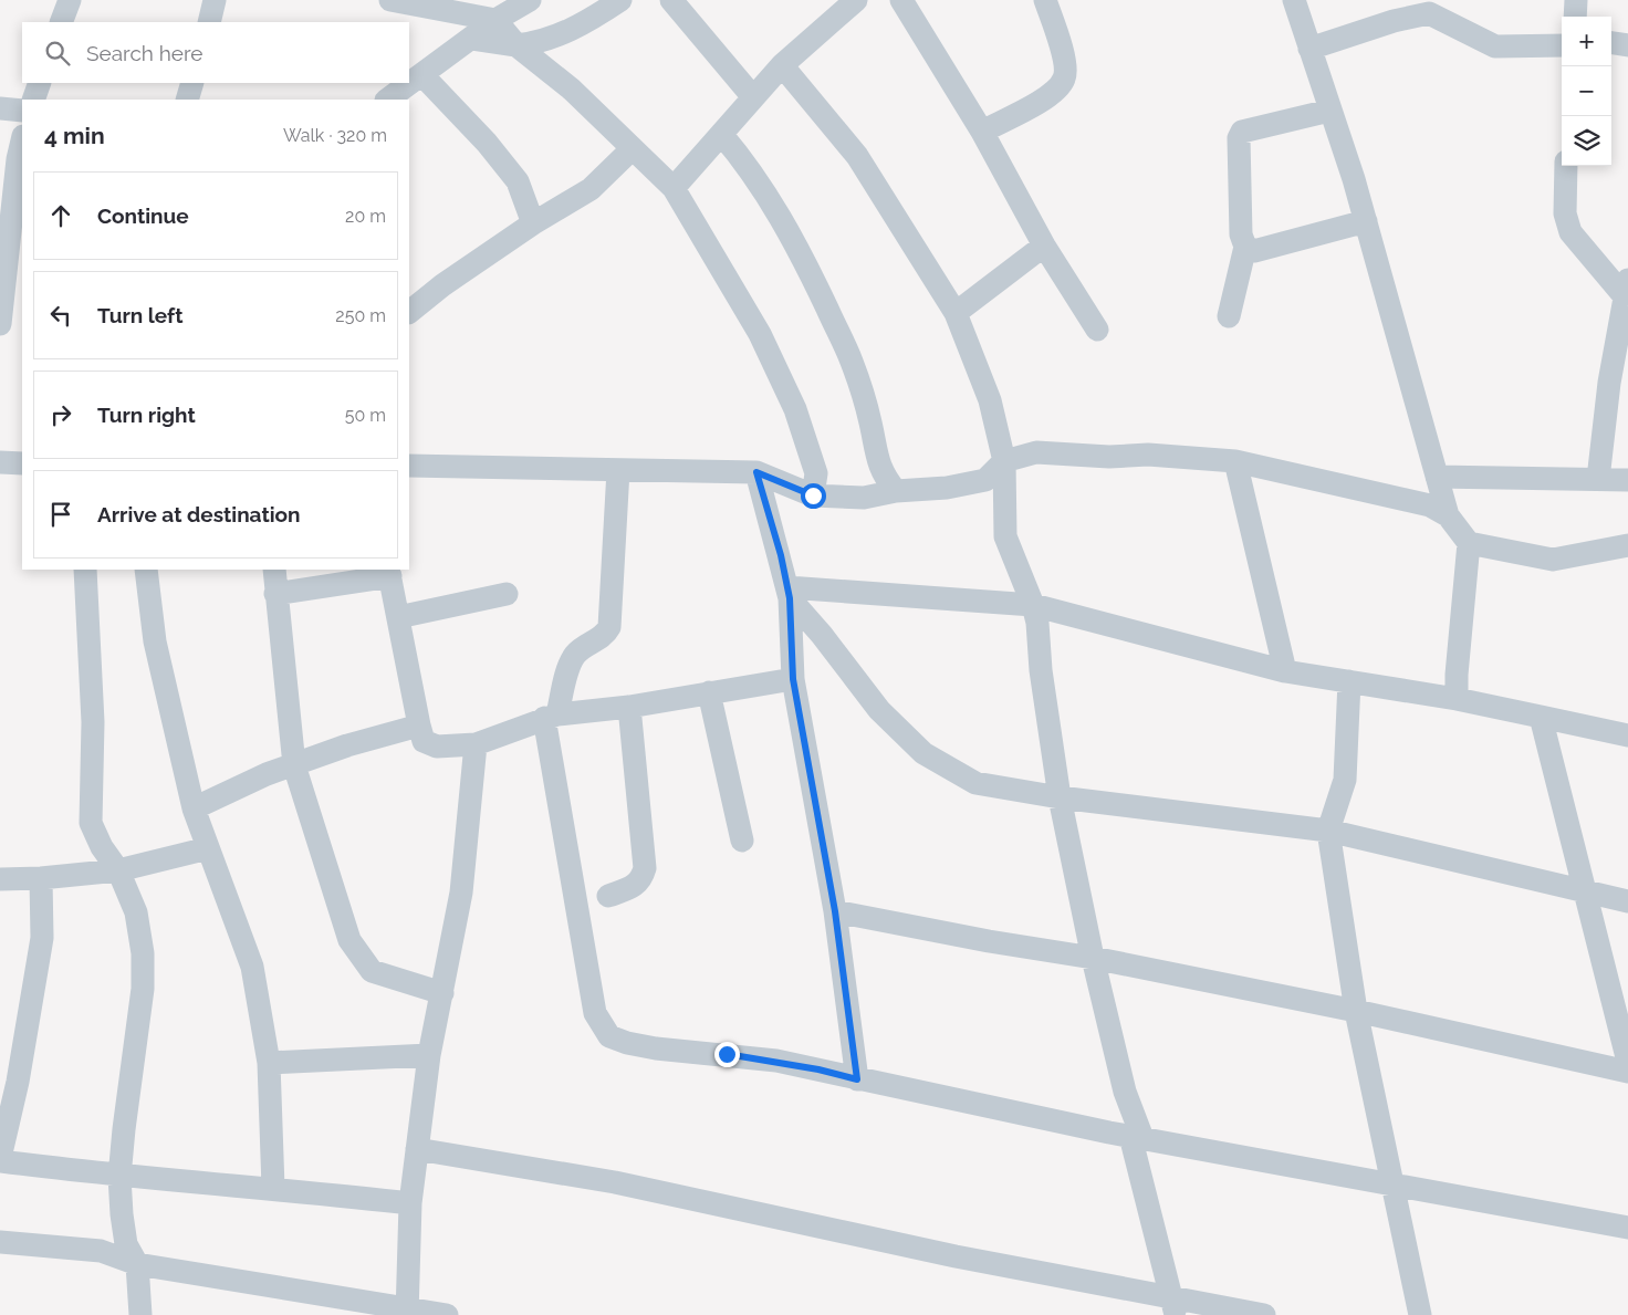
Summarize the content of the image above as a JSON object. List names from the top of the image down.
{
  "page": {
    "map_buttons": ["+", "−"],
    "search": "Search here",
    "heading": ["4 min", "Walk · 320 m"],
    "list": [
      ["Continue", "20 m"],
      ["Turn left", "250 m"],
      ["Turn right", "50 m"],
      "Arrive at destination"
    ]
  }
}
